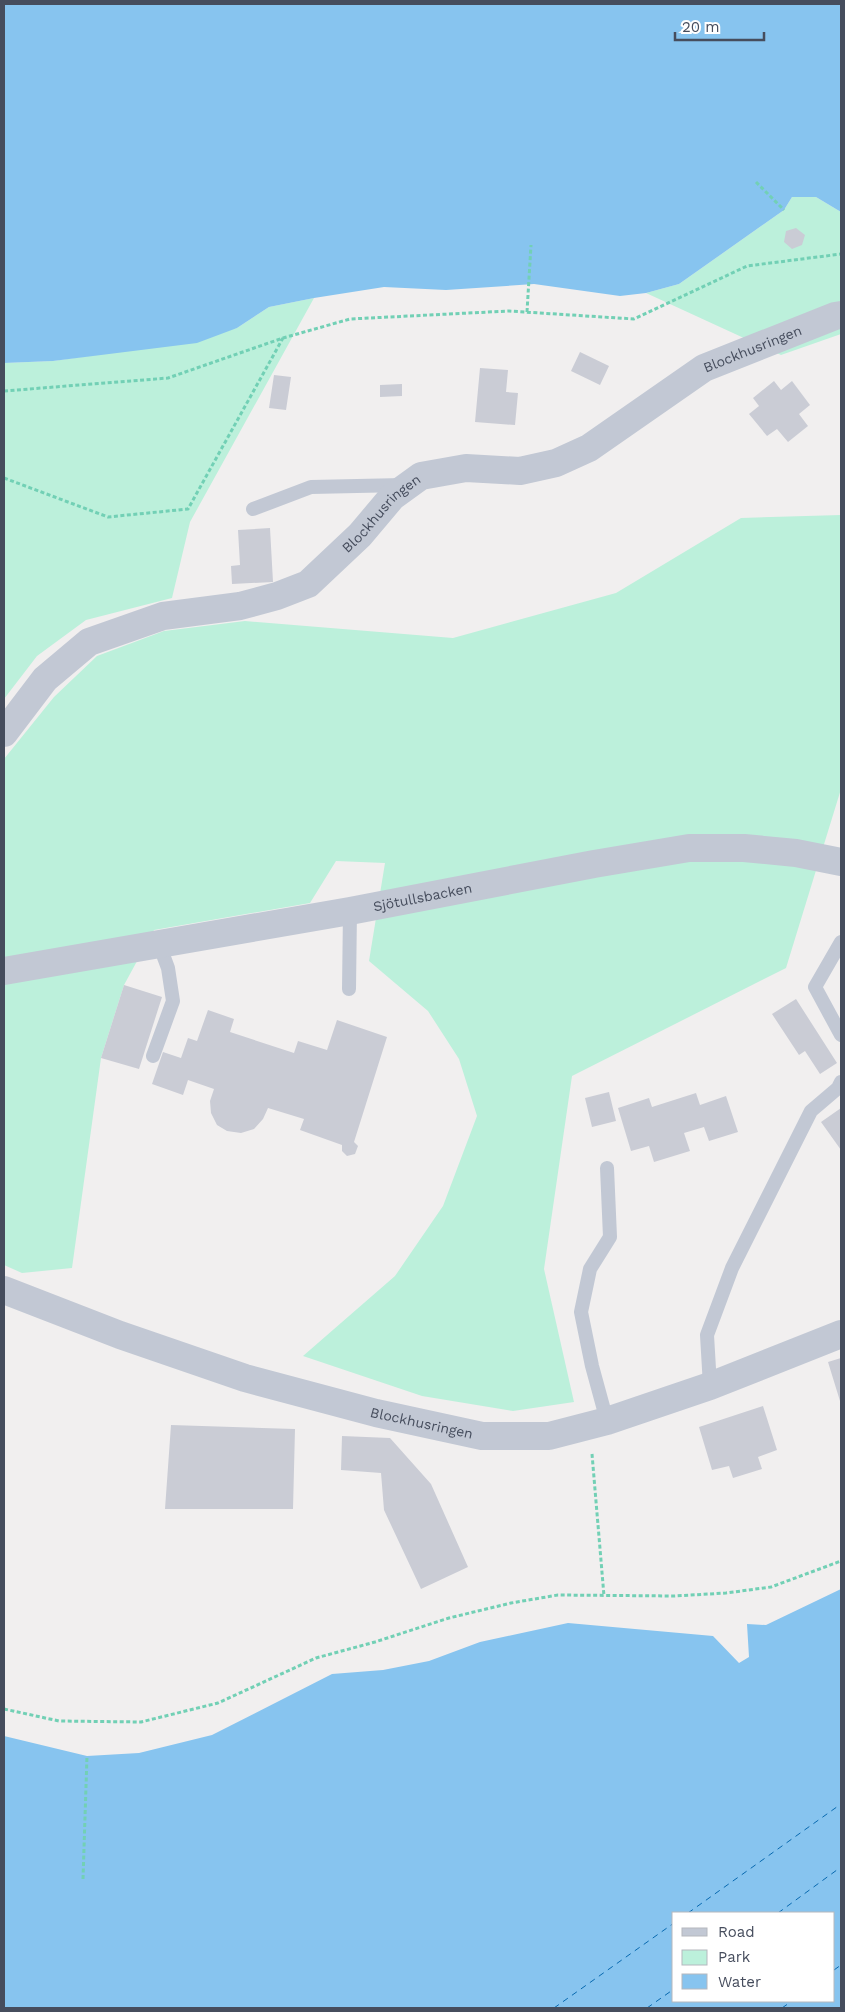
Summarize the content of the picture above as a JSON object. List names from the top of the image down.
{
  "streets": {
    "street": ["Blockhusringen", "Sjötullsbacken"]
  },
  "legend": ["Road", "Park", "Water"],
  "scale_bar": "20 m"
}
